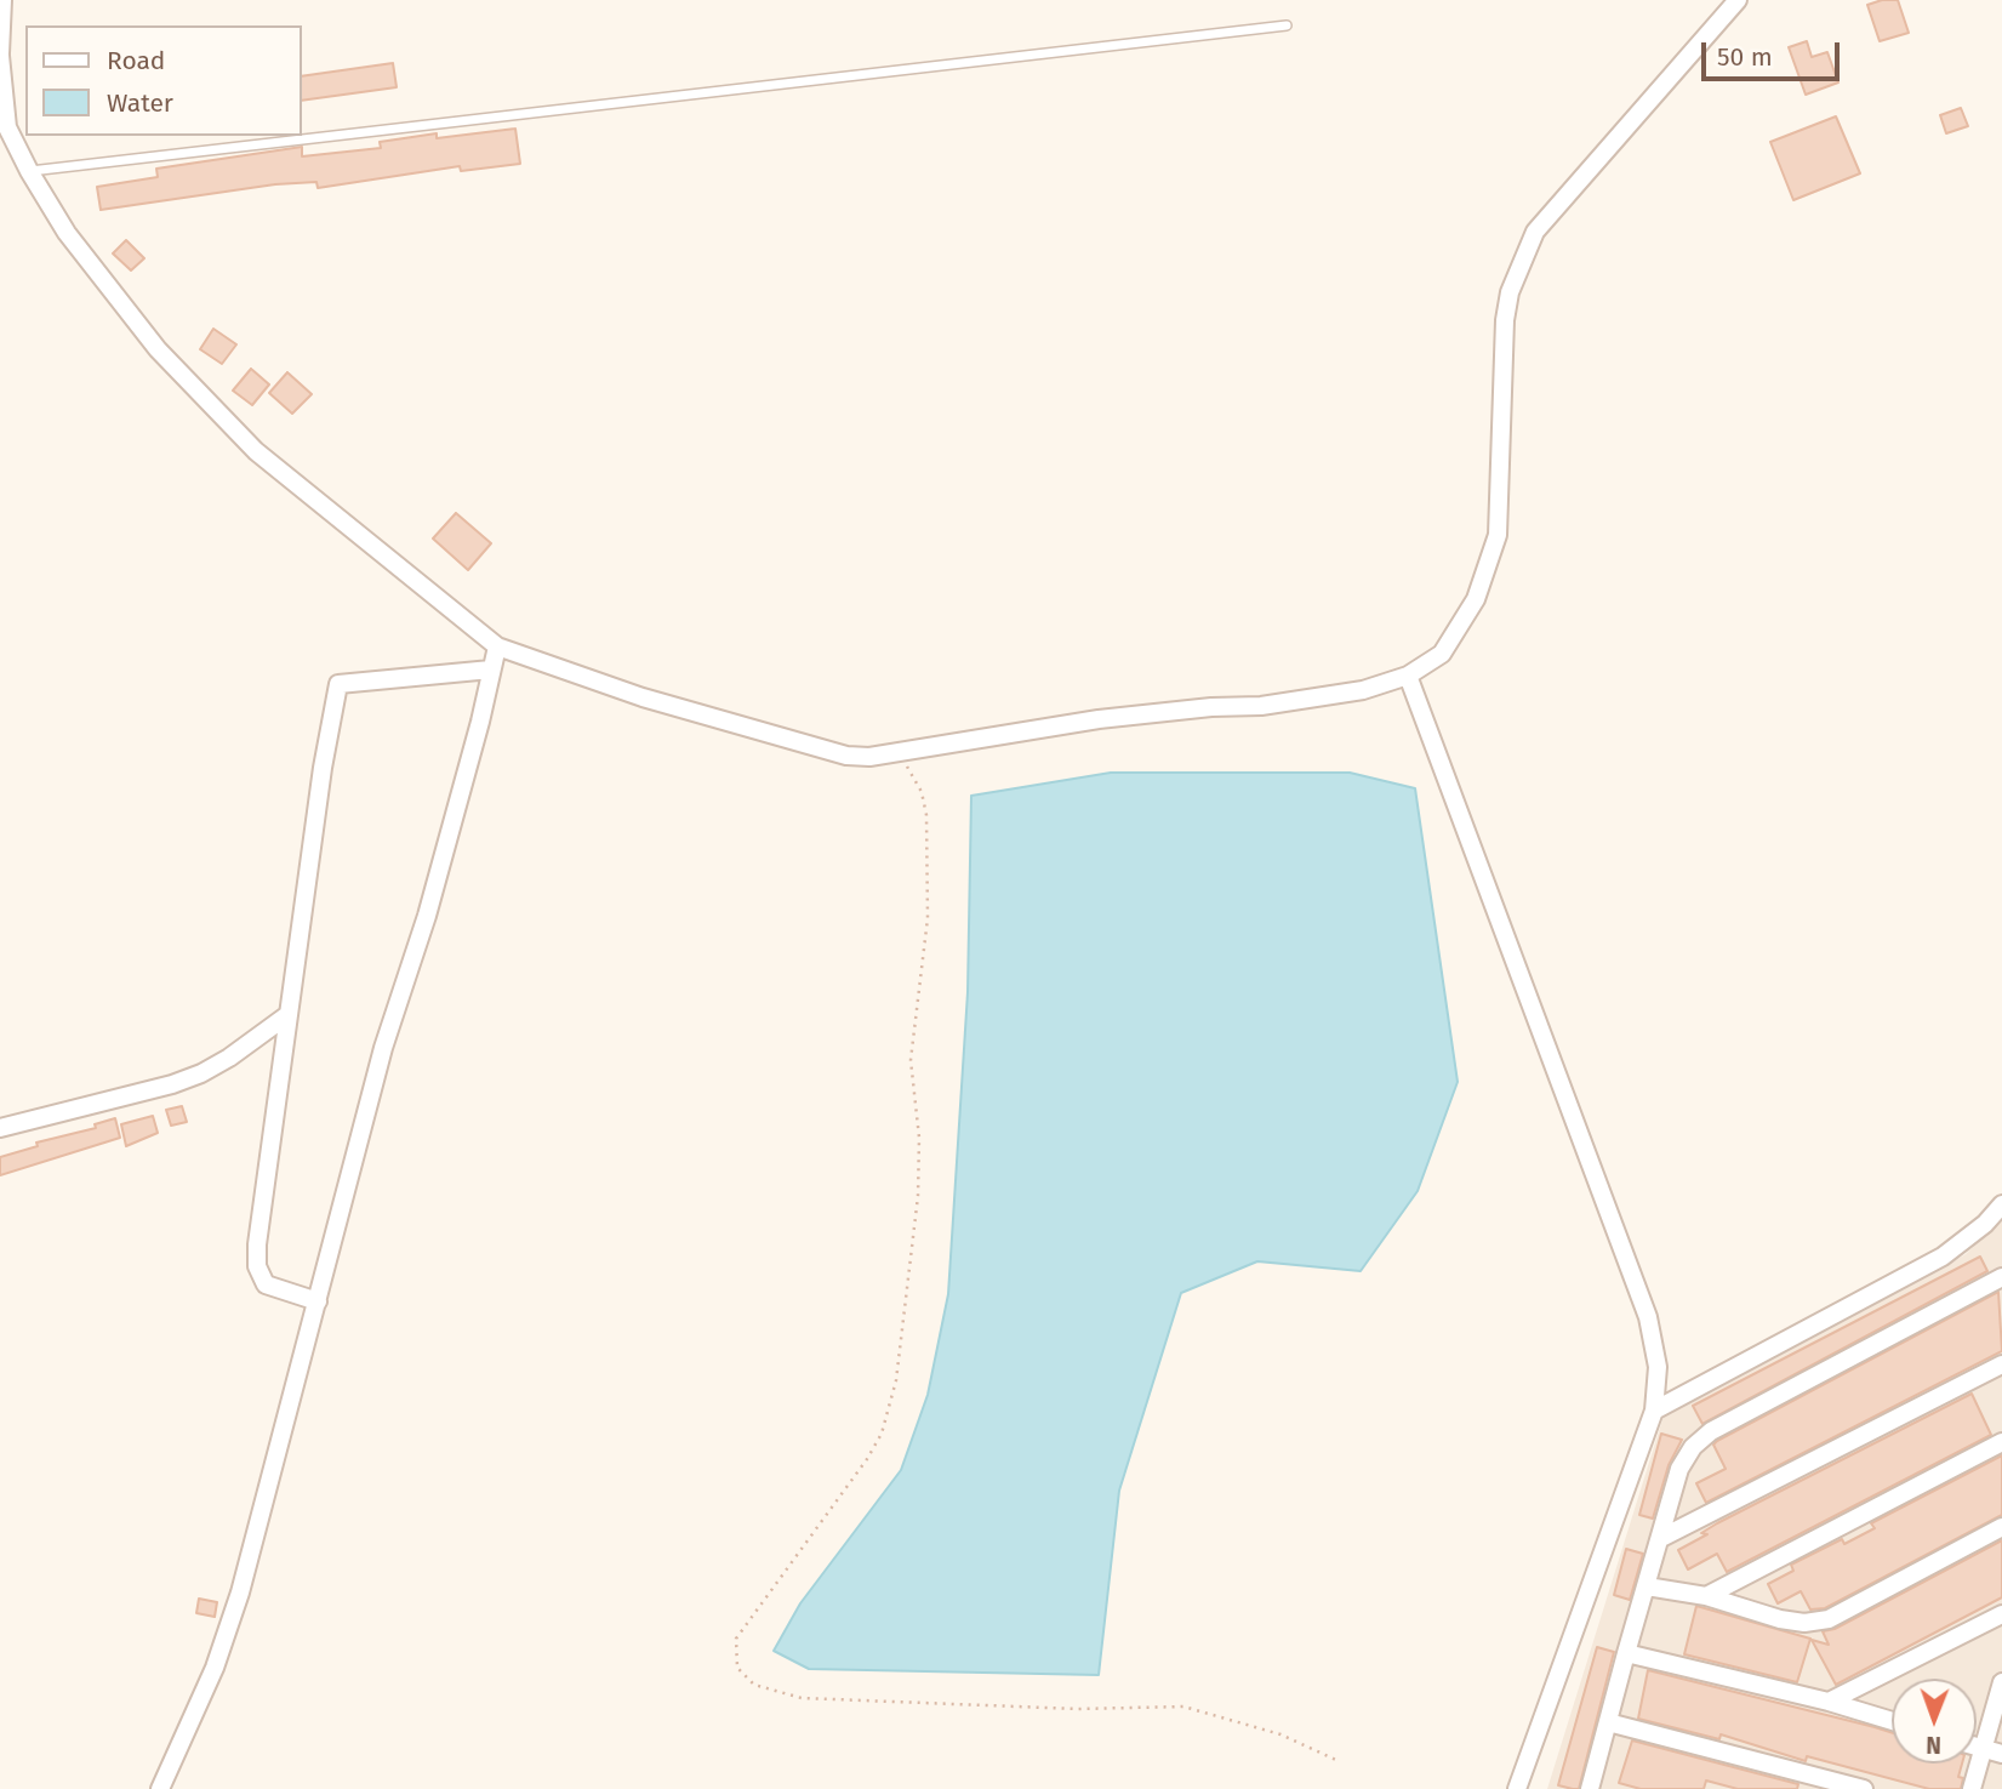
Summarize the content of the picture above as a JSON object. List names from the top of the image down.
{
  "legend": ["Road", "Water"],
  "scale_bar": "50 m",
  "north": "bottom"
}
